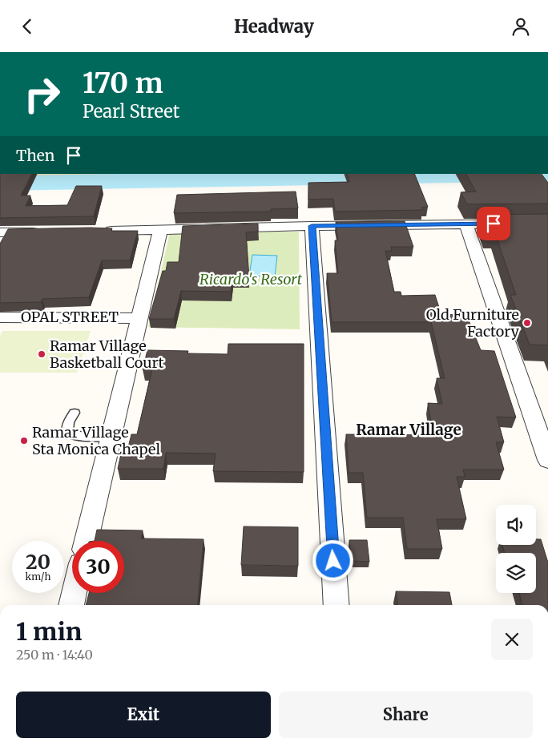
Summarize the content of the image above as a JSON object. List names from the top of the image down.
{
  "streets": {
    "street": ["OPAL STREET"]
  },
  "districts": ["Ramar Village"],
  "parks": ["Ricardo's Resort"],
  "places": ["Old Furniture Factory", "Ramar Village Basketball Court", "Ramar Village Sta Monica Chapel"],
  "page": {
    "header": "Headway",
    "turn": ["170 m", "Pearl Street"],
    "then": "Then",
    "speed": "20 km/h",
    "limit": "30",
    "heading": ["1 min", "250 m · 14:40"],
    "buttons": ["Exit", "Share"]
  }
}
